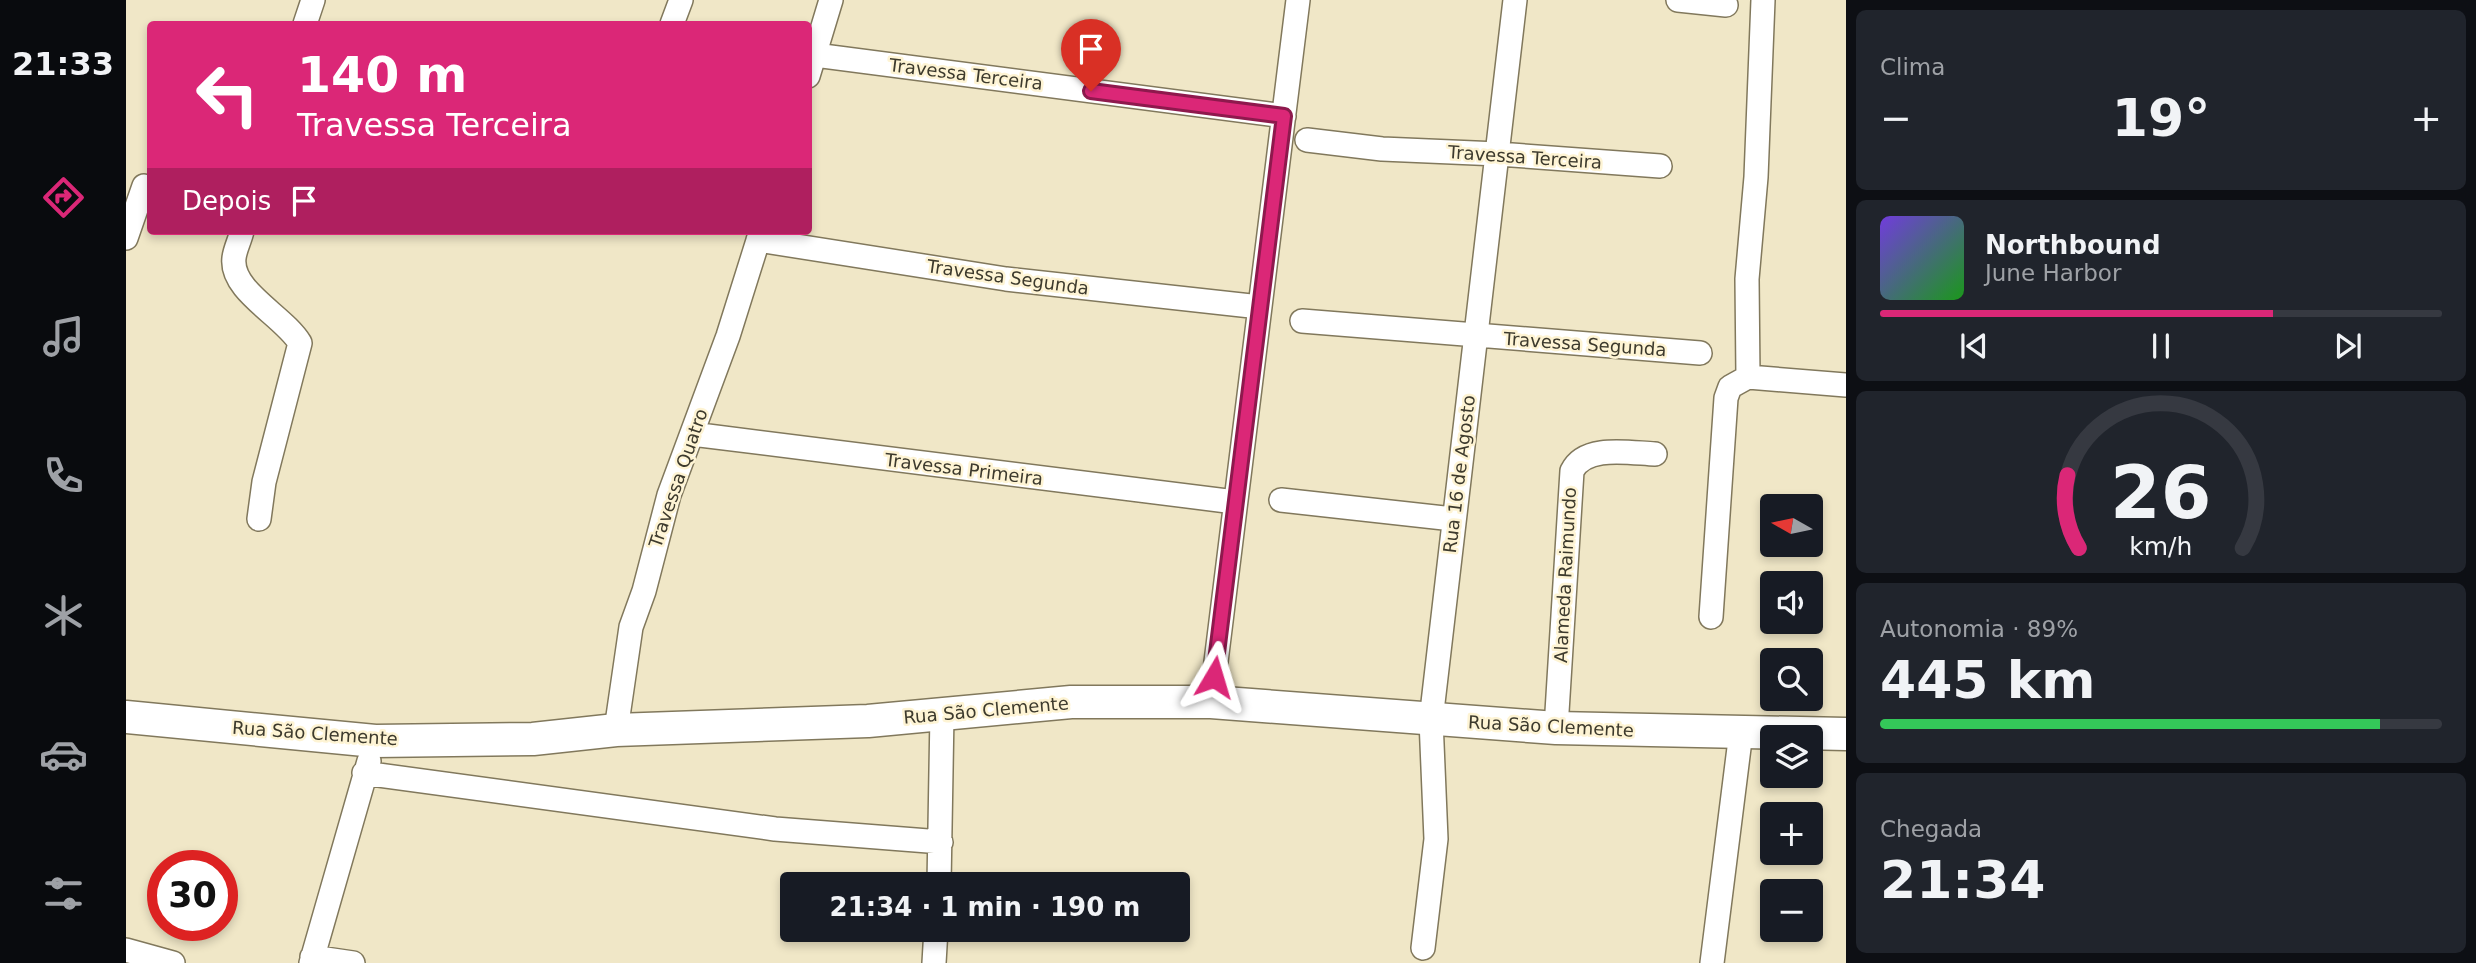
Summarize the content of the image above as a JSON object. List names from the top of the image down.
{
  "streets": {
    "main road": ["Rua São Clemente"],
    "street": [
      "Travessa Terceira",
      "Travessa Segunda",
      "Travessa Primeira",
      "Rua 16 de Agosto",
      "Travessa Quatro",
      "Alameda Raimundo"
    ]
  },
  "crossings": [
    ["Travessa Terceira", "Rua 16 de Agosto"],
    ["Travessa Segunda", "Rua 16 de Agosto"],
    ["Travessa Segunda", "Travessa Quatro"],
    ["Travessa Primeira", "Travessa Quatro"],
    ["Rua 16 de Agosto", "Rua São Clemente"],
    ["Travessa Quatro", "Rua São Clemente"],
    ["Alameda Raimundo", "Rua São Clemente"]
  ],
  "north": "left",
  "page": {
    "tabs": "21:33",
    "tile": [
      "Clima",
      ["Autonomia · 89%", "445 km"],
      ["Chegada", "21:34"]
    ],
    "turn": ["140 m", "Travessa Terceira"],
    "heat": ["−", "19°", "+"],
    "then": "Depois",
    "song": ["Northbound", "June Harbor"],
    "map_buttons": ["+", "−"],
    "limit": "30",
    "trip": "21:34 · 1 min · 190 m",
    "gauge": ["26", "km/h"]
  }
}
